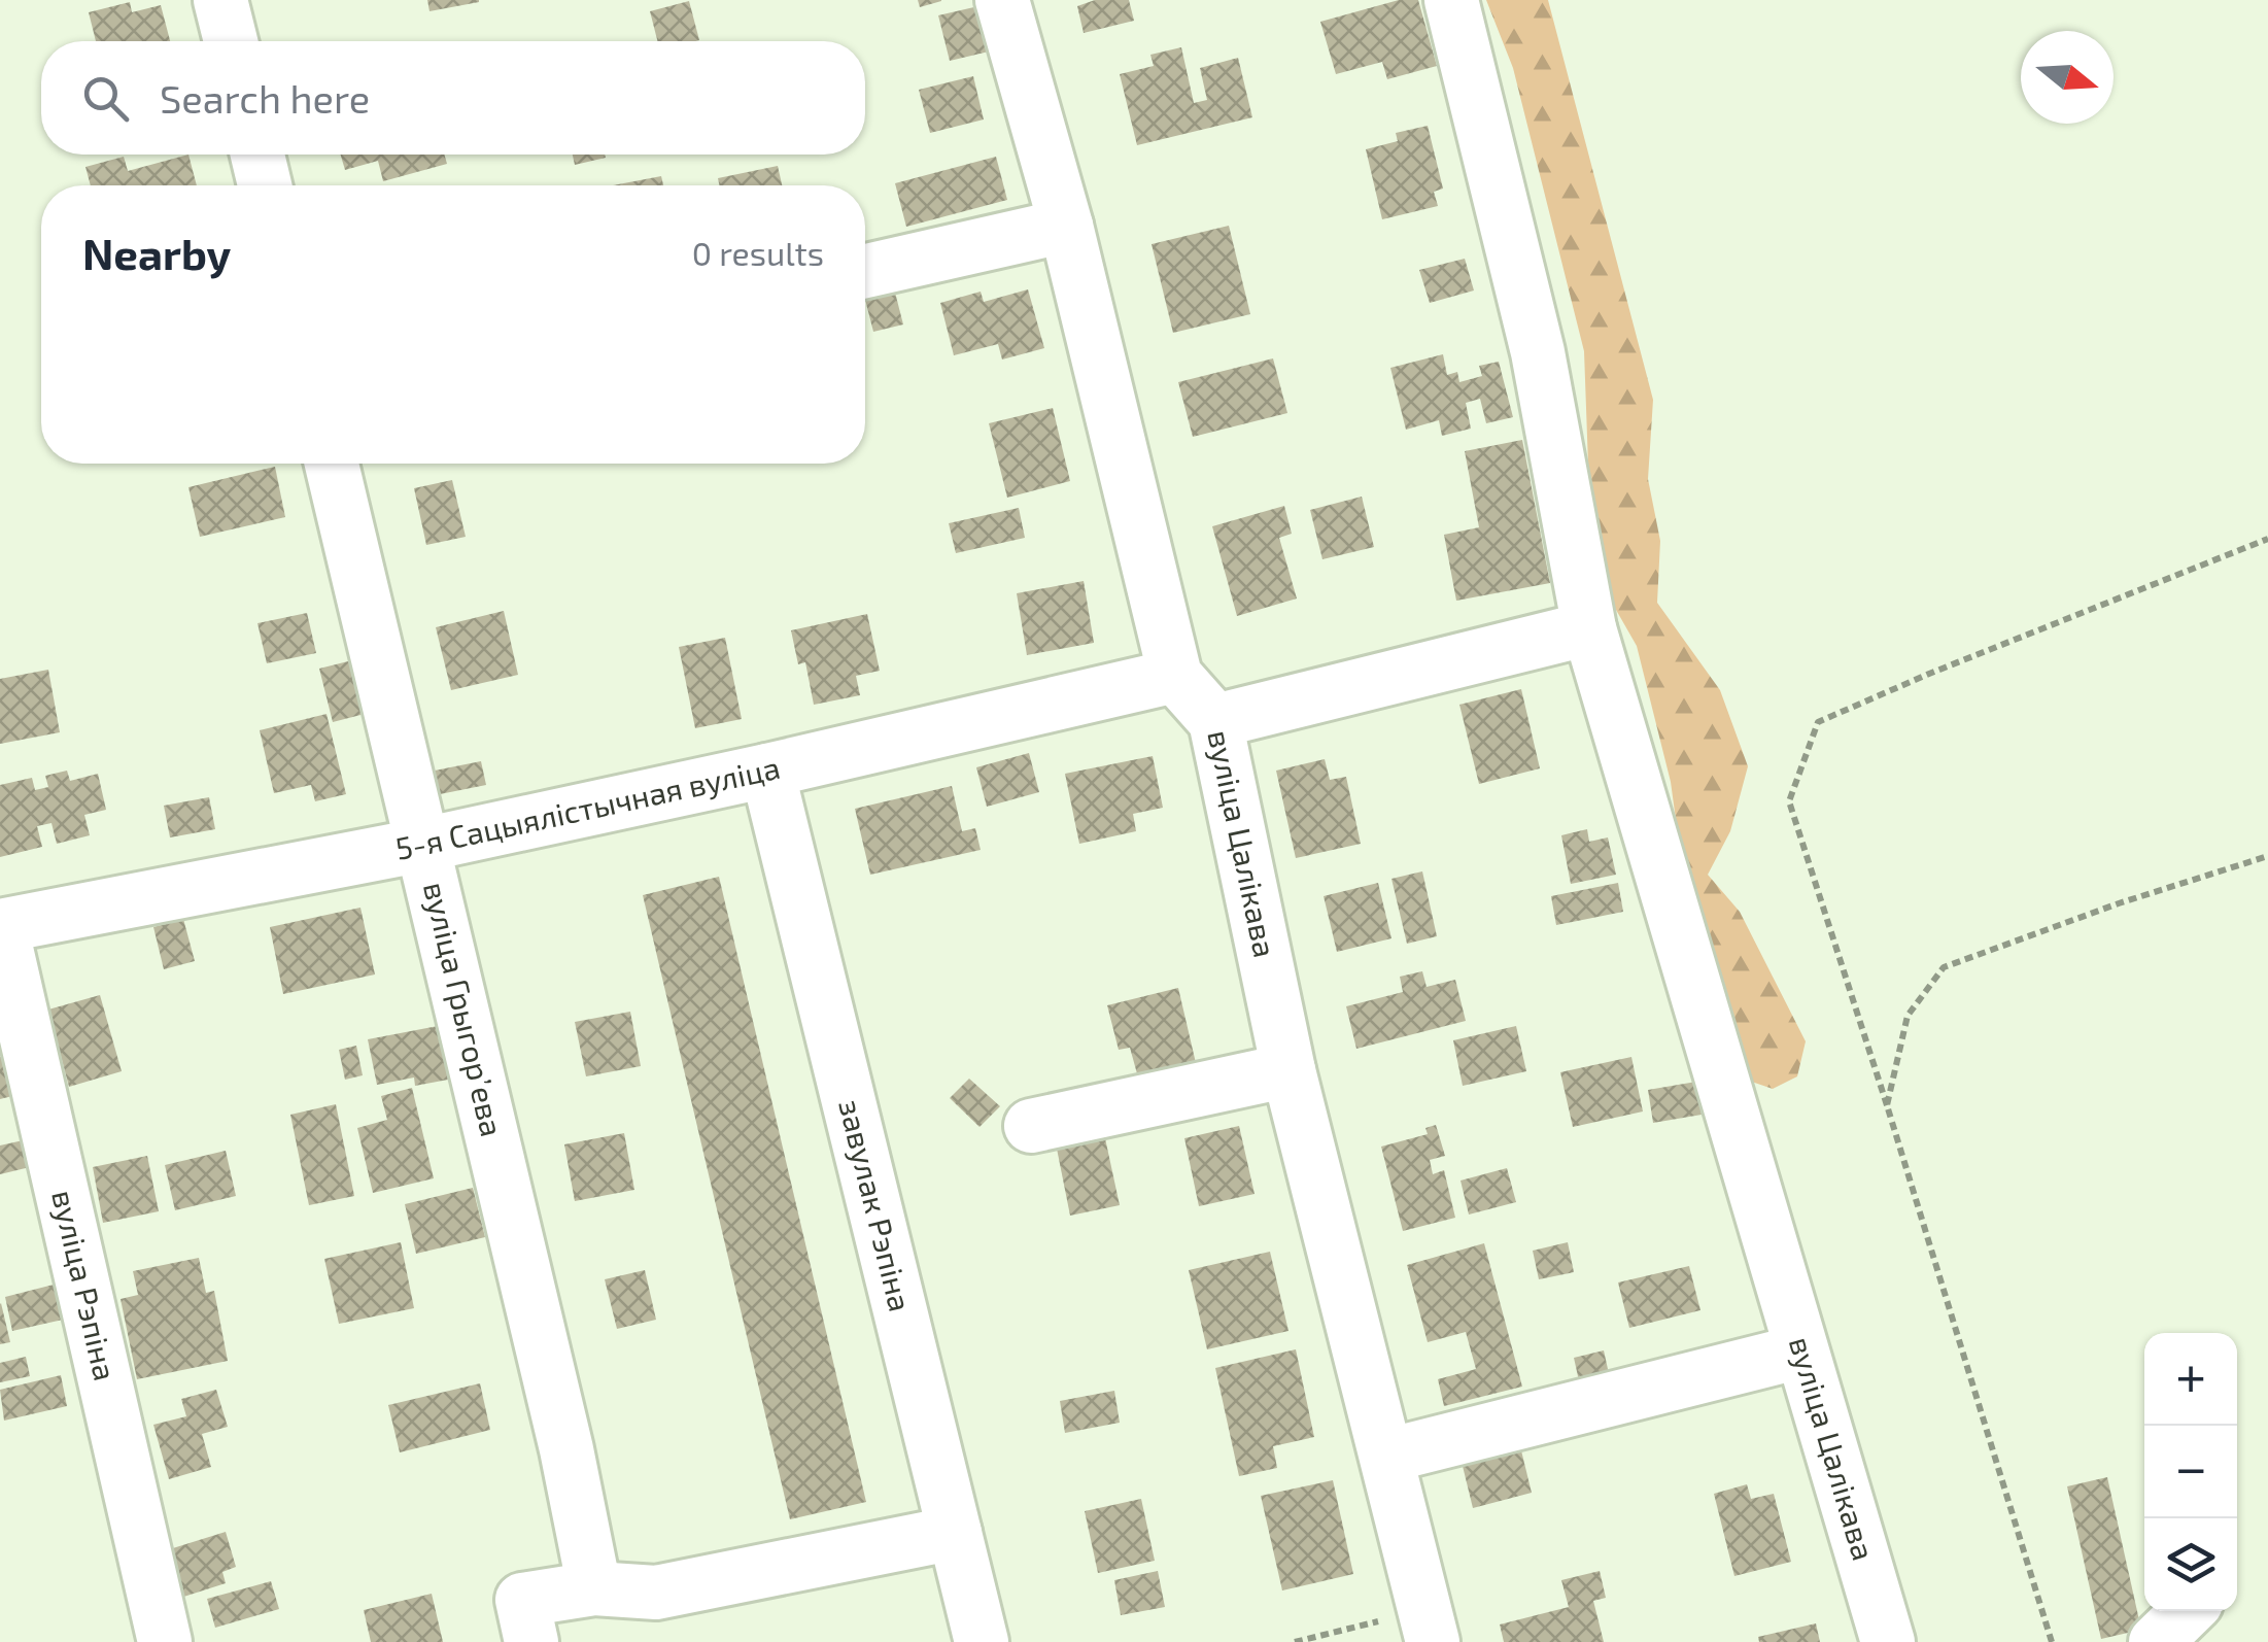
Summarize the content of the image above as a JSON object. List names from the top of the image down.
{
  "streets": {
    "street": [
      "5-я Сацыялістычная вуліца",
      "вуліца Цалікава",
      "вуліца Грыгорʼева",
      "завулак Рэпіна",
      "вуліца Рэпіна"
    ]
  },
  "crossings": [
    ["5-я Сацыялістычная вуліца", "вуліца Цалікава"],
    ["5-я Сацыялістычная вуліца", "вуліца Грыгорʼева"],
    ["5-я Сацыялістычная вуліца", "завулак Рэпіна"],
    ["5-я Сацыялістычная вуліца", "вуліца Рэпіна"]
  ],
  "north": "right",
  "page": {
    "search": "Search here",
    "heading": ["Nearby", "0 results"],
    "map_buttons": ["+", "−"]
  }
}
